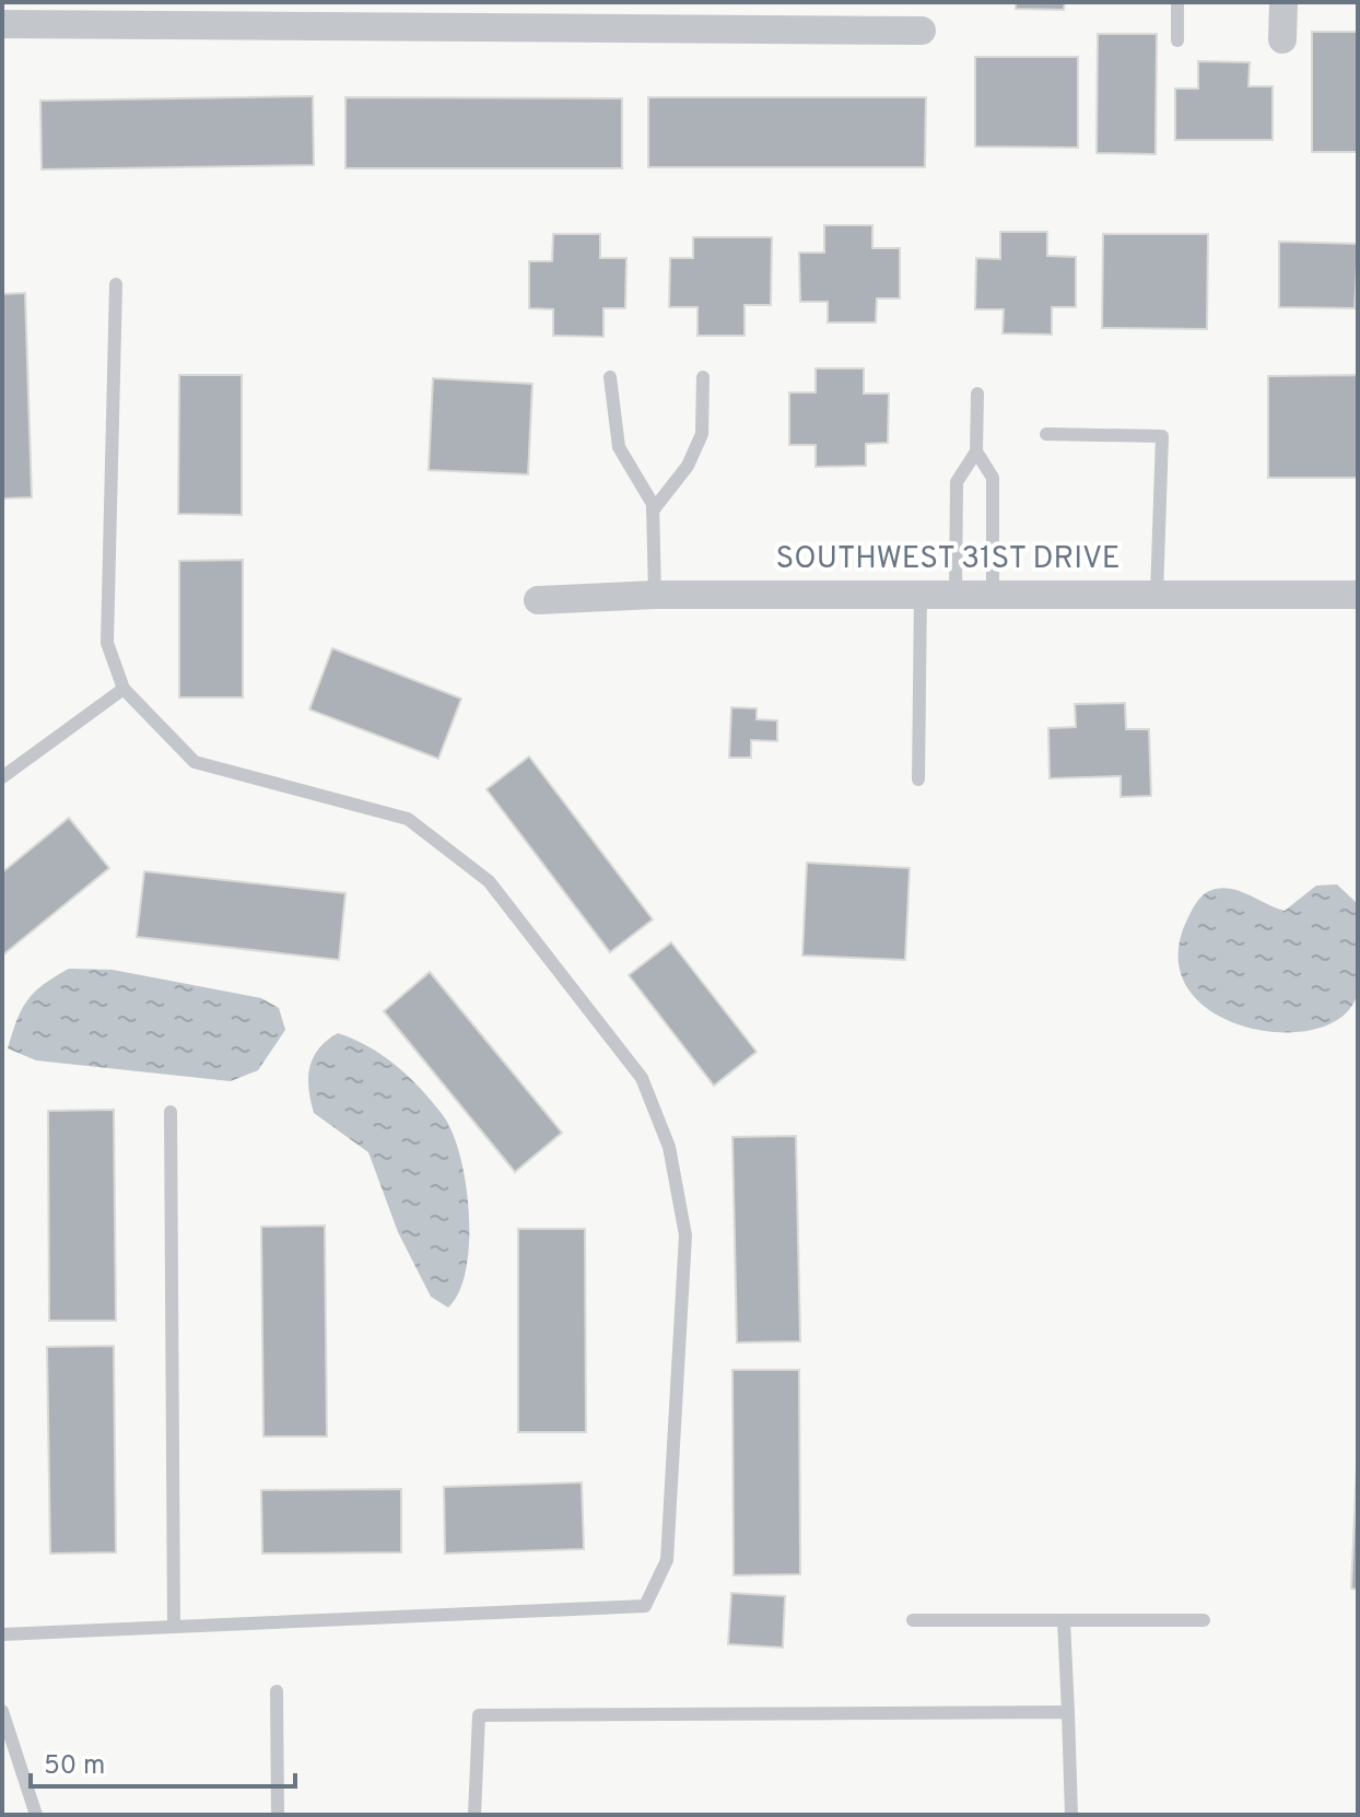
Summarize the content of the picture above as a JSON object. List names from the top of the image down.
{
  "streets": {
    "street": ["SOUTHWEST 31ST DRIVE"]
  },
  "scale_bar": "50 m"
}
